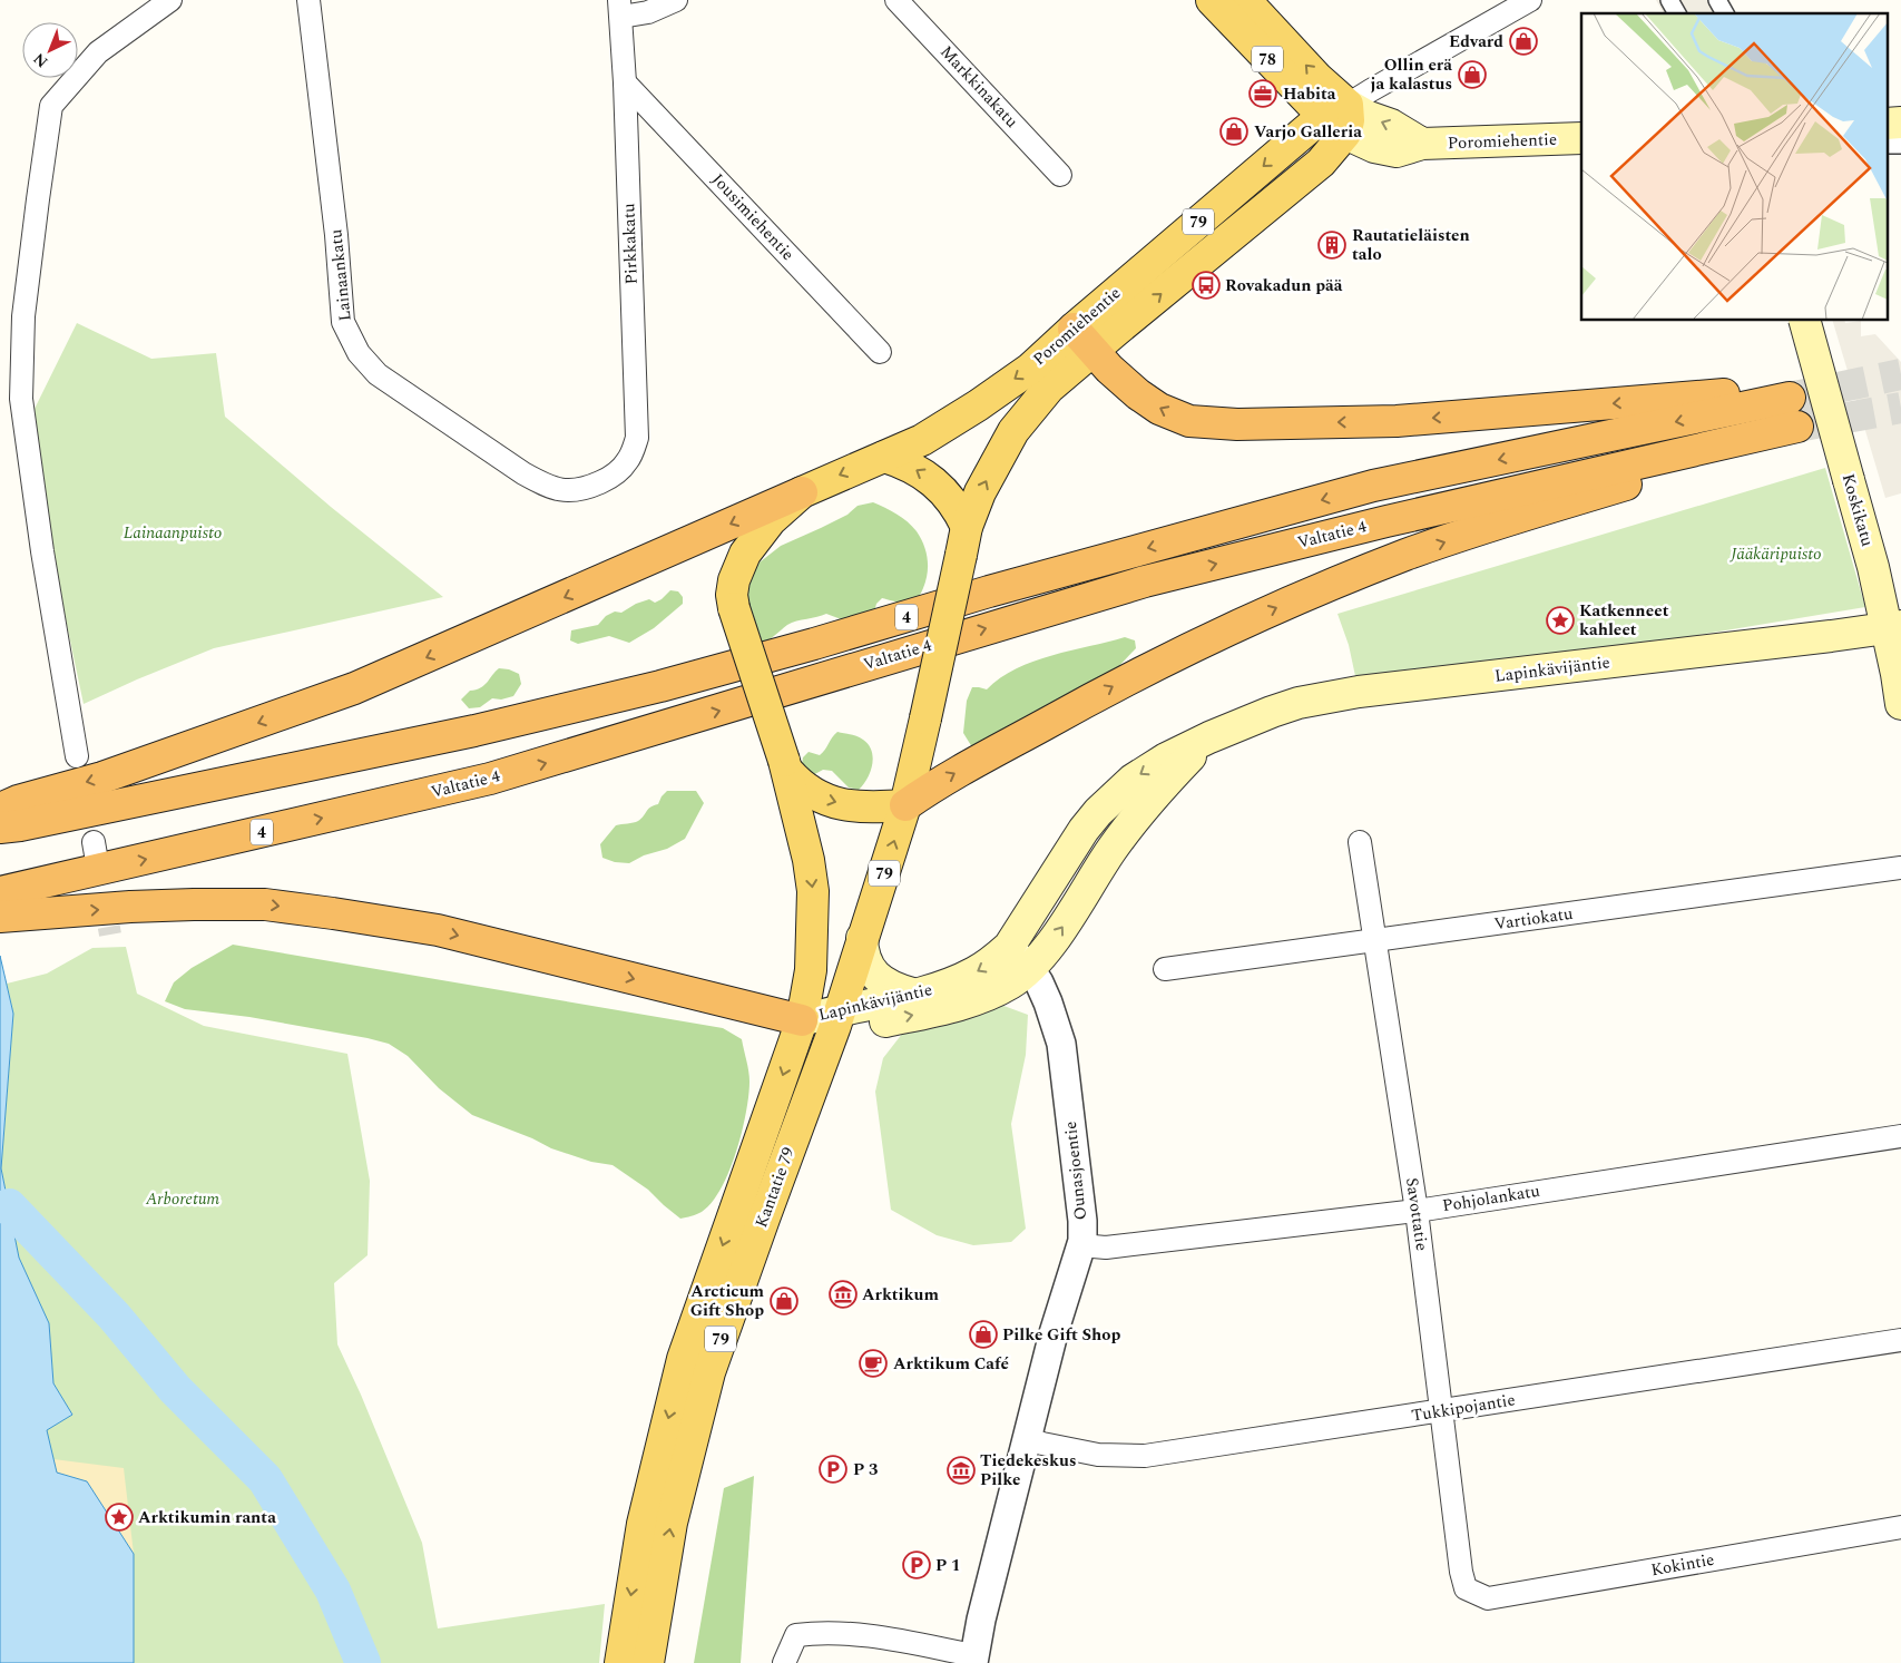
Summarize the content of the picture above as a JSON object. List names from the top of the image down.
{
  "streets": {
    "highway": ["Valtatie 4", "4"],
    "main road": [
      "78",
      "Poromiehentie",
      "79",
      "Koskikatu",
      "Lapinkävijäntie",
      "Kantatie 79"
    ],
    "street": [
      "Markkinakatu",
      "Jousimiehentie",
      "Pirkkakatu",
      "Lainaankatu",
      "Vartiokatu",
      "Ounasjoentie",
      "Pohjolankatu",
      "Savottatie",
      "Tukkipojantie",
      "Kokintie"
    ]
  },
  "crossings": [
    ["78", "Poromiehentie"],
    ["Poromiehentie", "79"],
    ["Poromiehentie", "Valtatie 4"],
    ["Poromiehentie", "Kantatie 79"],
    ["Jousimiehentie", "Pirkkakatu"],
    ["79", "Kantatie 79"],
    ["Pirkkakatu", "Lainaankatu"],
    ["Koskikatu", "Lapinkävijäntie"],
    ["Lapinkävijäntie", "Ounasjoentie"],
    ["Lapinkävijäntie", "Kantatie 79"],
    ["Vartiokatu", "Savottatie"],
    ["Ounasjoentie", "Pohjolankatu"],
    ["Ounasjoentie", "Tukkipojantie"],
    ["Pohjolankatu", "Savottatie"],
    ["Savottatie", "Tukkipojantie"],
    ["Savottatie", "Kokintie"]
  ],
  "parks": ["Lainaanpuisto", "Jääkäripuisto", "Arboretum"],
  "places": {
    "shop": [
      "Edvard",
      "Ollin erä ja kalastus",
      "Varjo Galleria",
      "Arcticum Gift Shop",
      "Pilke Gift Shop"
    ],
    "office": ["Habita"],
    "building": ["Rautatieläisten talo"],
    "bus stop": ["Rovakadun pää"],
    "place": ["Katkenneet kahleet", "Arktikumin ranta"],
    "museum": ["Arktikum", "Tiedekeskus Pilke"],
    "cafe": ["Arktikum Café"],
    "parking": ["P 3", "P 1"]
  },
  "north": "bottom left"
}
